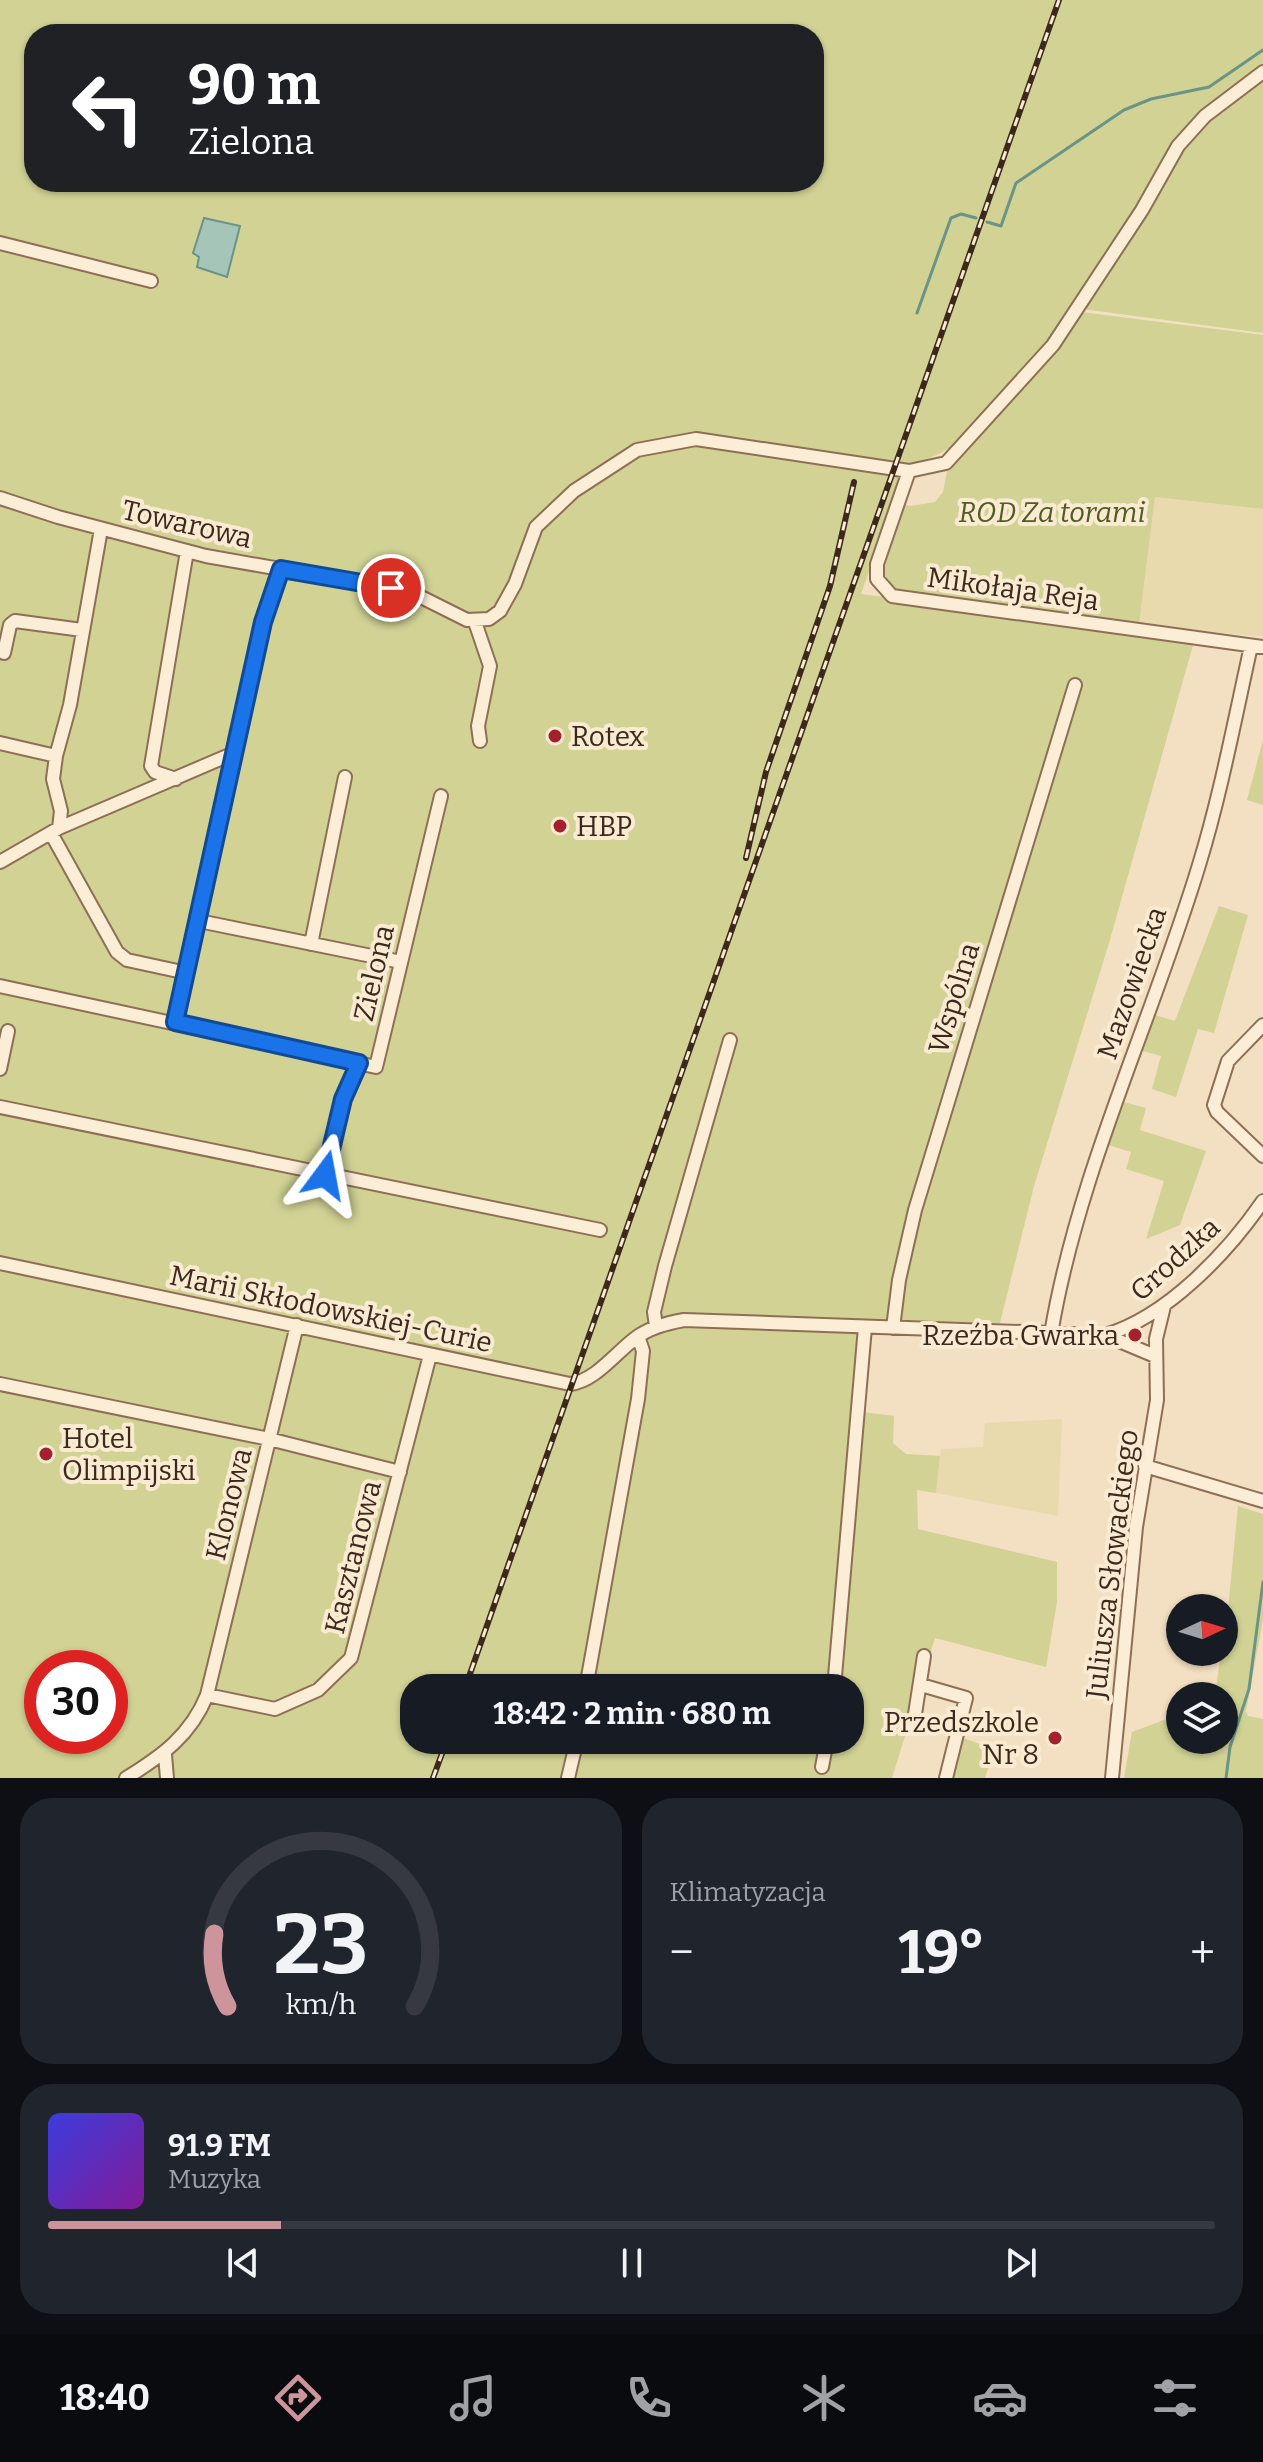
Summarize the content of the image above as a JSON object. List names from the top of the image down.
{
  "streets": {
    "street": [
      "Towarowa",
      "Mikołaja Reja",
      "Zielona",
      "Mazowiecka",
      "Wspólna",
      "Grodzka",
      "Marii Skłodowskiej-Curie",
      "Klonowa",
      "Kasztanowa",
      "Juliusza Słowackiego"
    ]
  },
  "crossings": [
    ["Mikołaja Reja", "Mazowiecka"],
    ["Mazowiecka", "Grodzka"],
    ["Wspólna", "Grodzka"],
    ["Grodzka", "Marii Skłodowskiej-Curie"],
    ["Grodzka", "Juliusza Słowackiego"],
    ["Marii Skłodowskiej-Curie", "Klonowa"],
    ["Marii Skłodowskiej-Curie", "Kasztanowa"],
    ["Klonowa", "Kasztanowa"]
  ],
  "parks": ["ROD Za torami"],
  "places": [
    "Rotex",
    "HBP",
    "Rzeźba Gwarka",
    "Hotel Olimpijski",
    "Przedszkole Nr 8"
  ],
  "north": "right",
  "page": {
    "turn": ["90 m", "Zielona"],
    "limit": "30",
    "trip": "18:42 · 2 min · 680 m",
    "tile": "Klimatyzacja",
    "heat": ["−", "19°", "+"],
    "song": ["91.9 FM", "Muzyka"],
    "tabs": "18:40",
    "gauge": ["23", "km/h"]
  }
}
